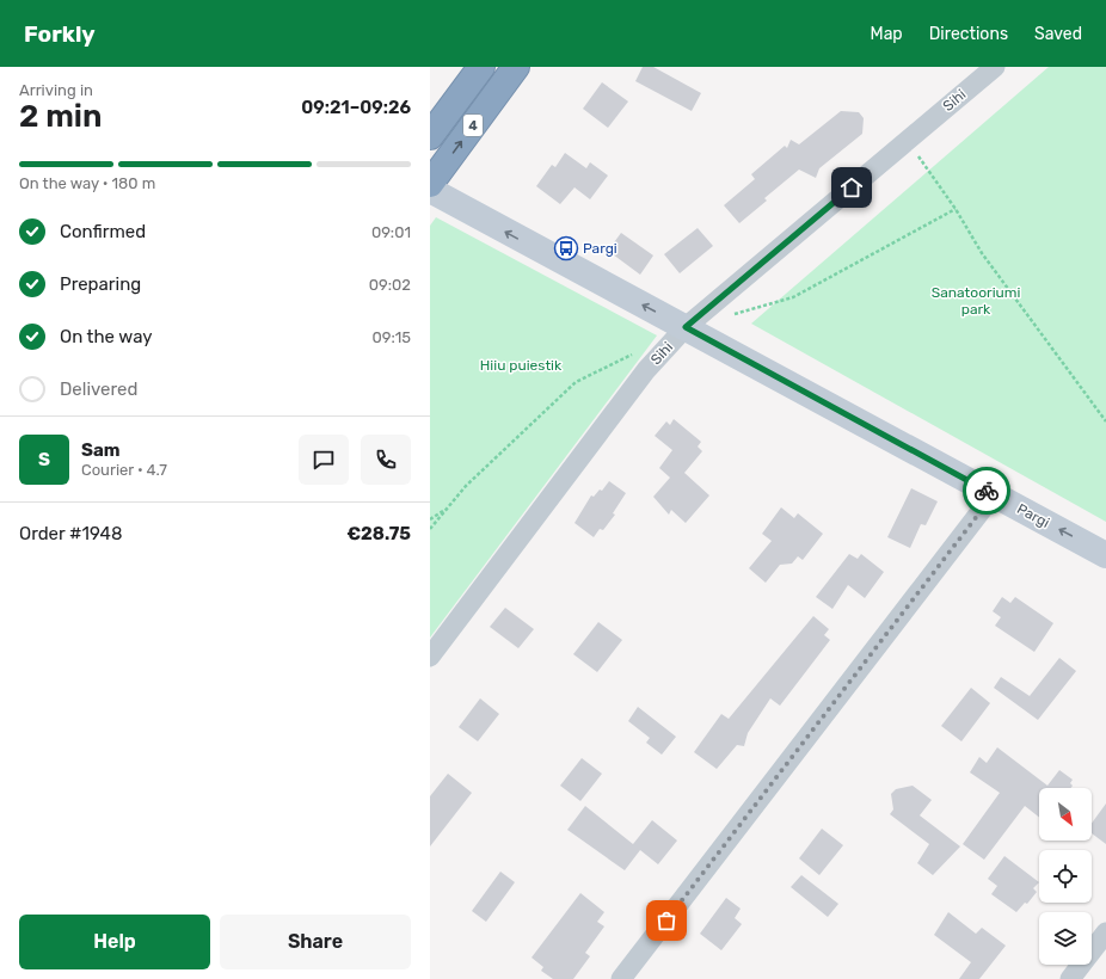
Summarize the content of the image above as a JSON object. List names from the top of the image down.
{
  "streets": {
    "highway": ["4"],
    "street": ["Sihi", "Pargi"]
  },
  "crossings": [
    ["Sihi", "Pargi"]
  ],
  "one_way": ["Pargi"],
  "parks": ["Sanatooriumi park", "Hiiu puiestik"],
  "places": {
    "bus stop": ["Pargi"]
  },
  "north": "bottom right",
  "page": {
    "header": "Forkly",
    "nav": ["Map", "Directions", "Saved"],
    "heading": ["2 min", "Arriving in", "09:21–09:26"],
    "panel": [
      "Sam",
      "Courier · 4.7",
      "Order #1948",
      "€28.75"
    ],
    "bar": "On the way · 180 m",
    "list": [
      ["Confirmed", "09:01"],
      ["Preparing", "09:02"],
      ["On the way", "09:15"],
      "Delivered"
    ],
    "round": "S",
    "buttons": ["Help", "Share"]
  }
}
